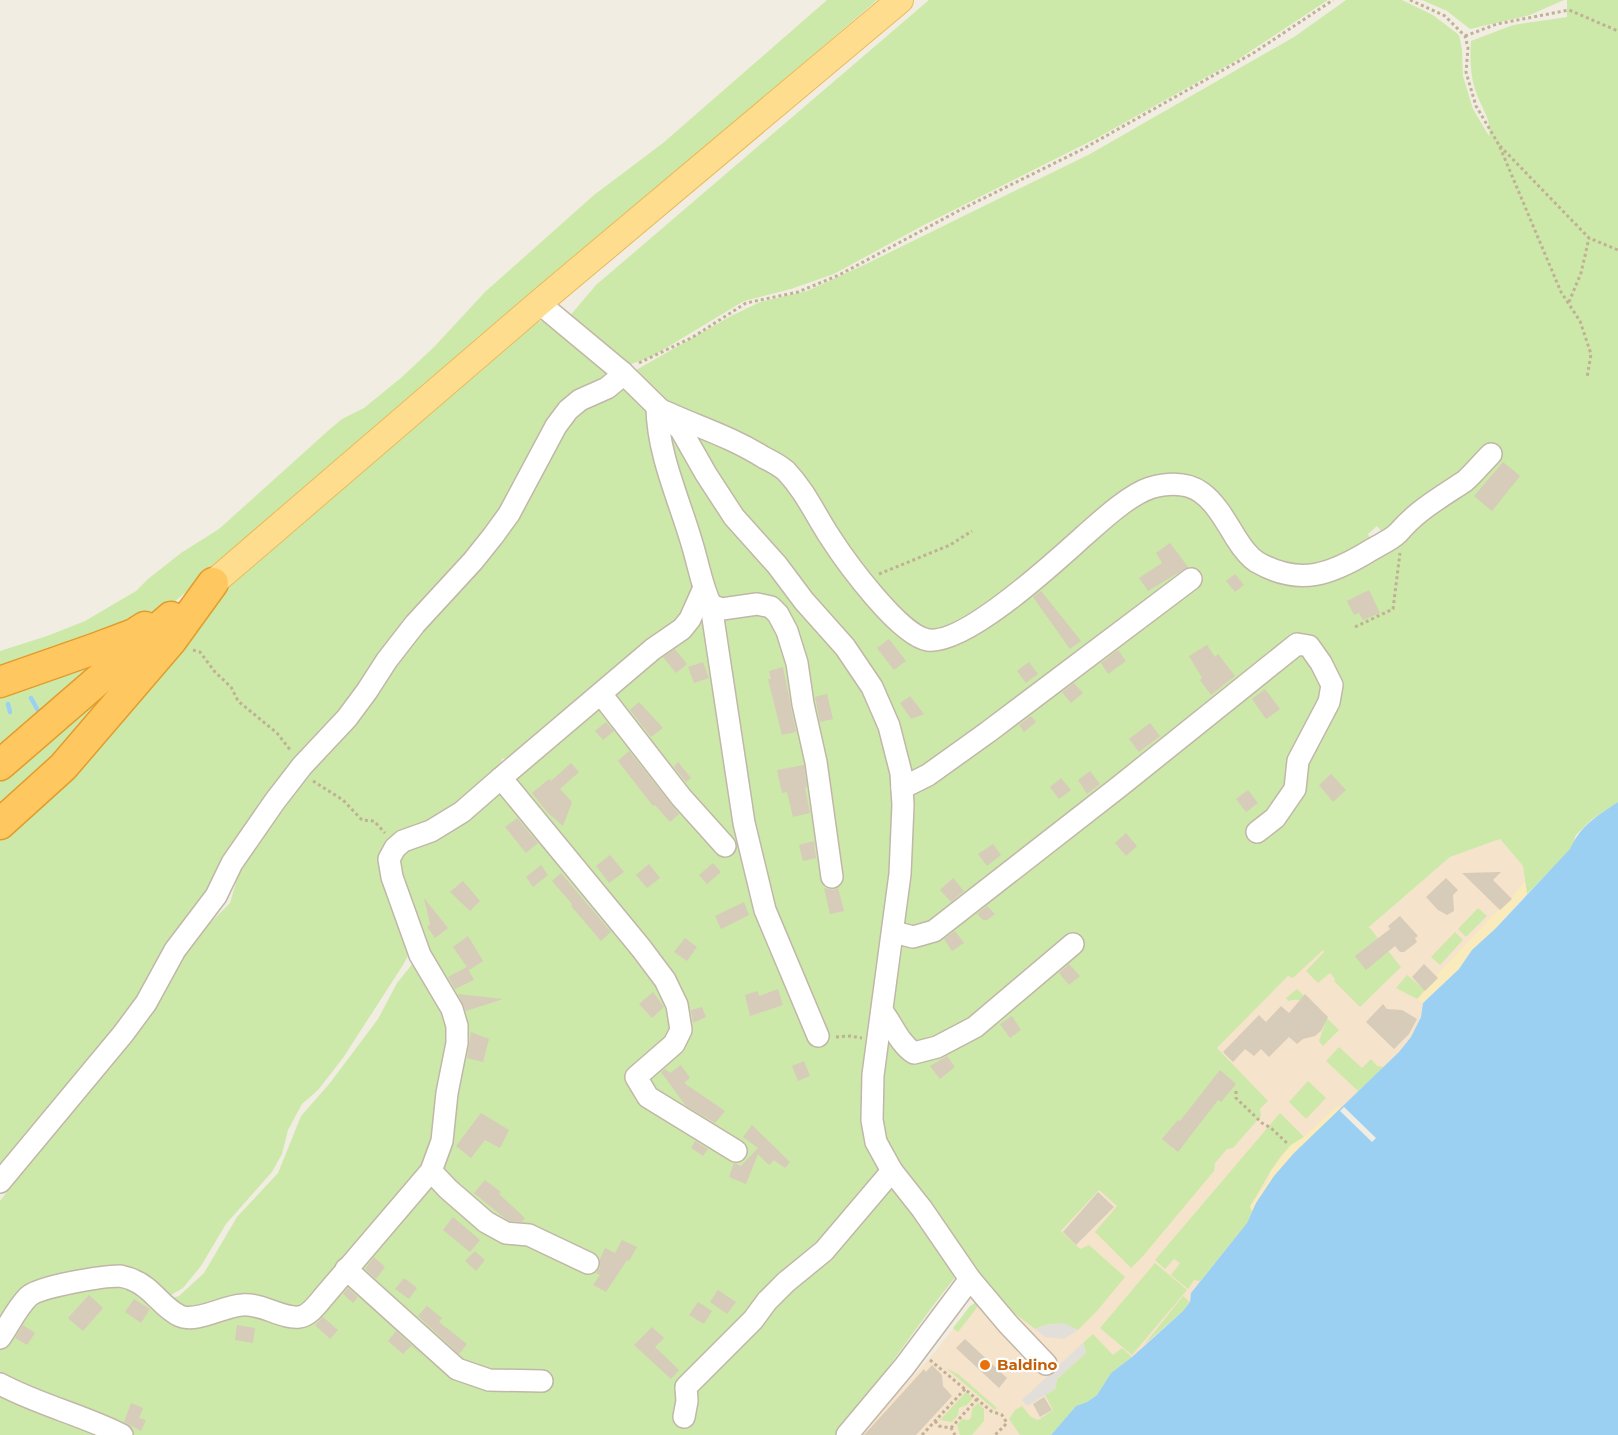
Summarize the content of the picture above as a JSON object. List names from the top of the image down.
{
  "places": ["Baldino"]
}
